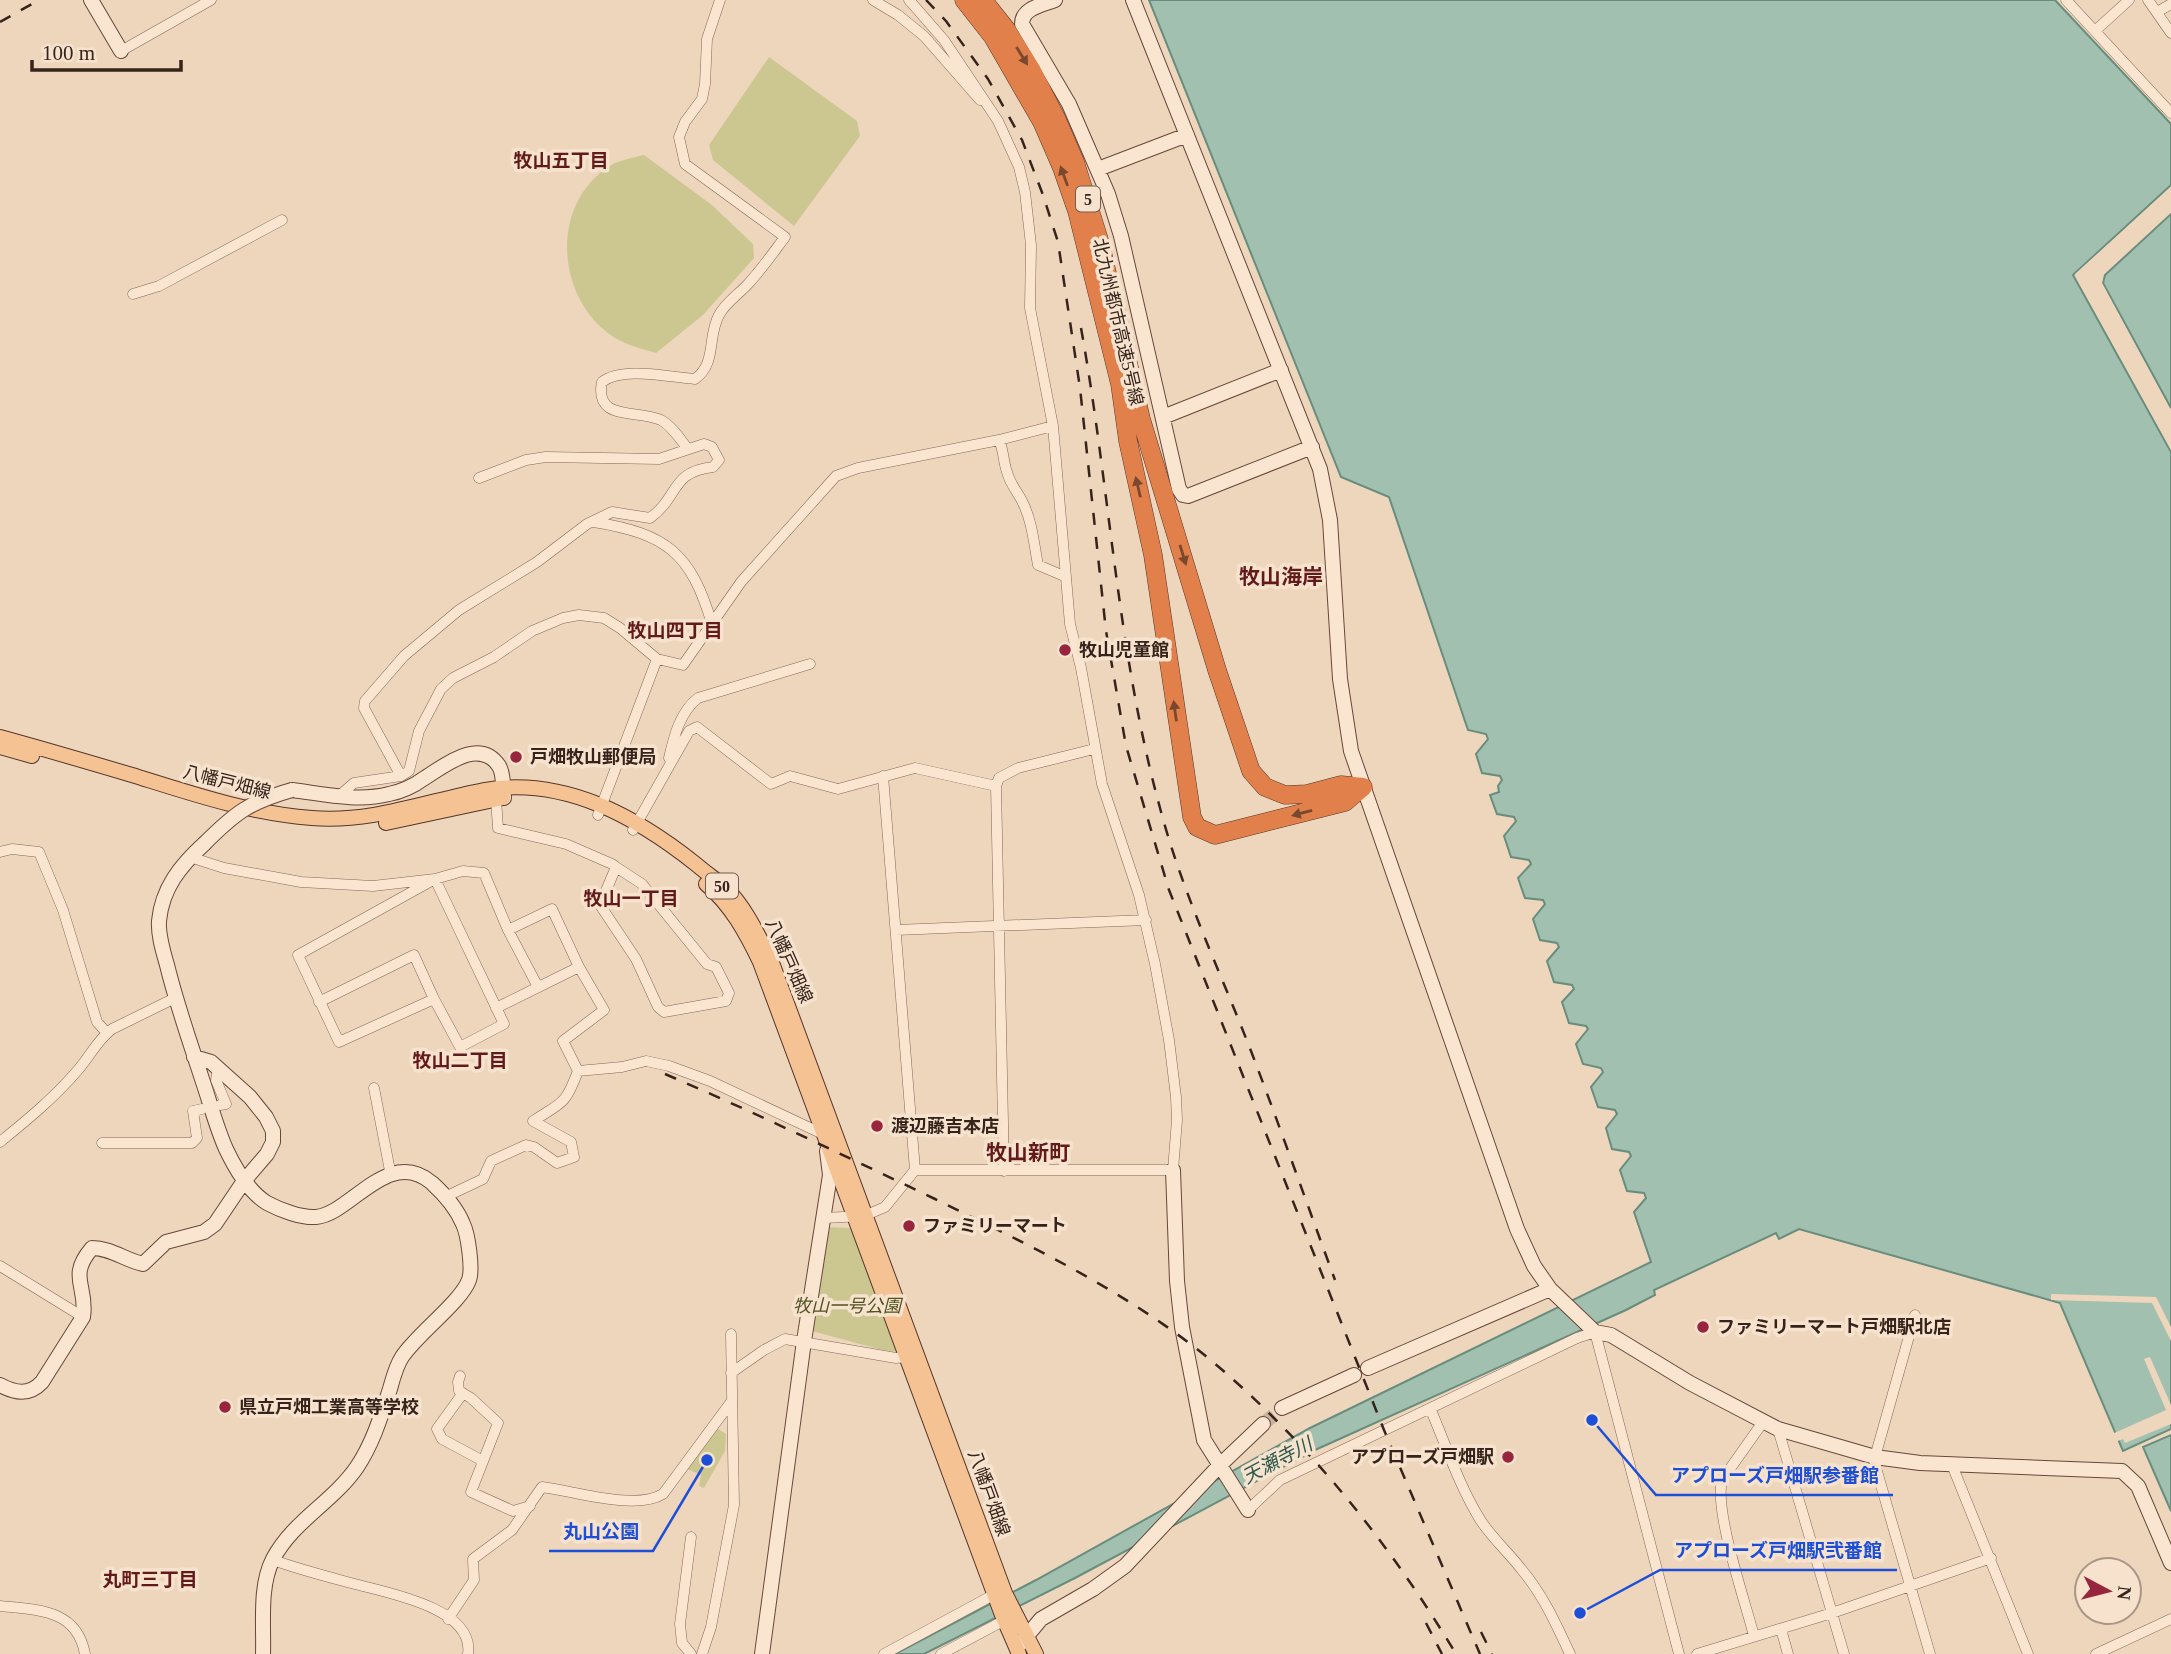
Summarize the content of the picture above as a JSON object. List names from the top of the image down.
{
  "streets": {
    "highway": ["5", "北九州都市高速5号線"],
    "main road": ["八幡戸畑線", "50"]
  },
  "districts": [
    "牧山五丁目",
    "牧山海岸",
    "牧山四丁目",
    "牧山一丁目",
    "牧山二丁目",
    "牧山新町",
    "丸町三丁目"
  ],
  "water": ["天瀬寺川"],
  "parks": ["牧山一号公園"],
  "places": [
    "牧山児童館",
    "戸畑牧山郵便局",
    "渡辺藤吉本店",
    "ファミリーマート",
    "ファミリーマート戸畑駅北店",
    "県立戸畑工業高等学校",
    "アプローズ戸畑駅参番館",
    "アプローズ戸畑駅",
    "丸山公園",
    "アプローズ戸畑駅弐番館"
  ],
  "scale_bar": "100 m",
  "north": "right"
}
